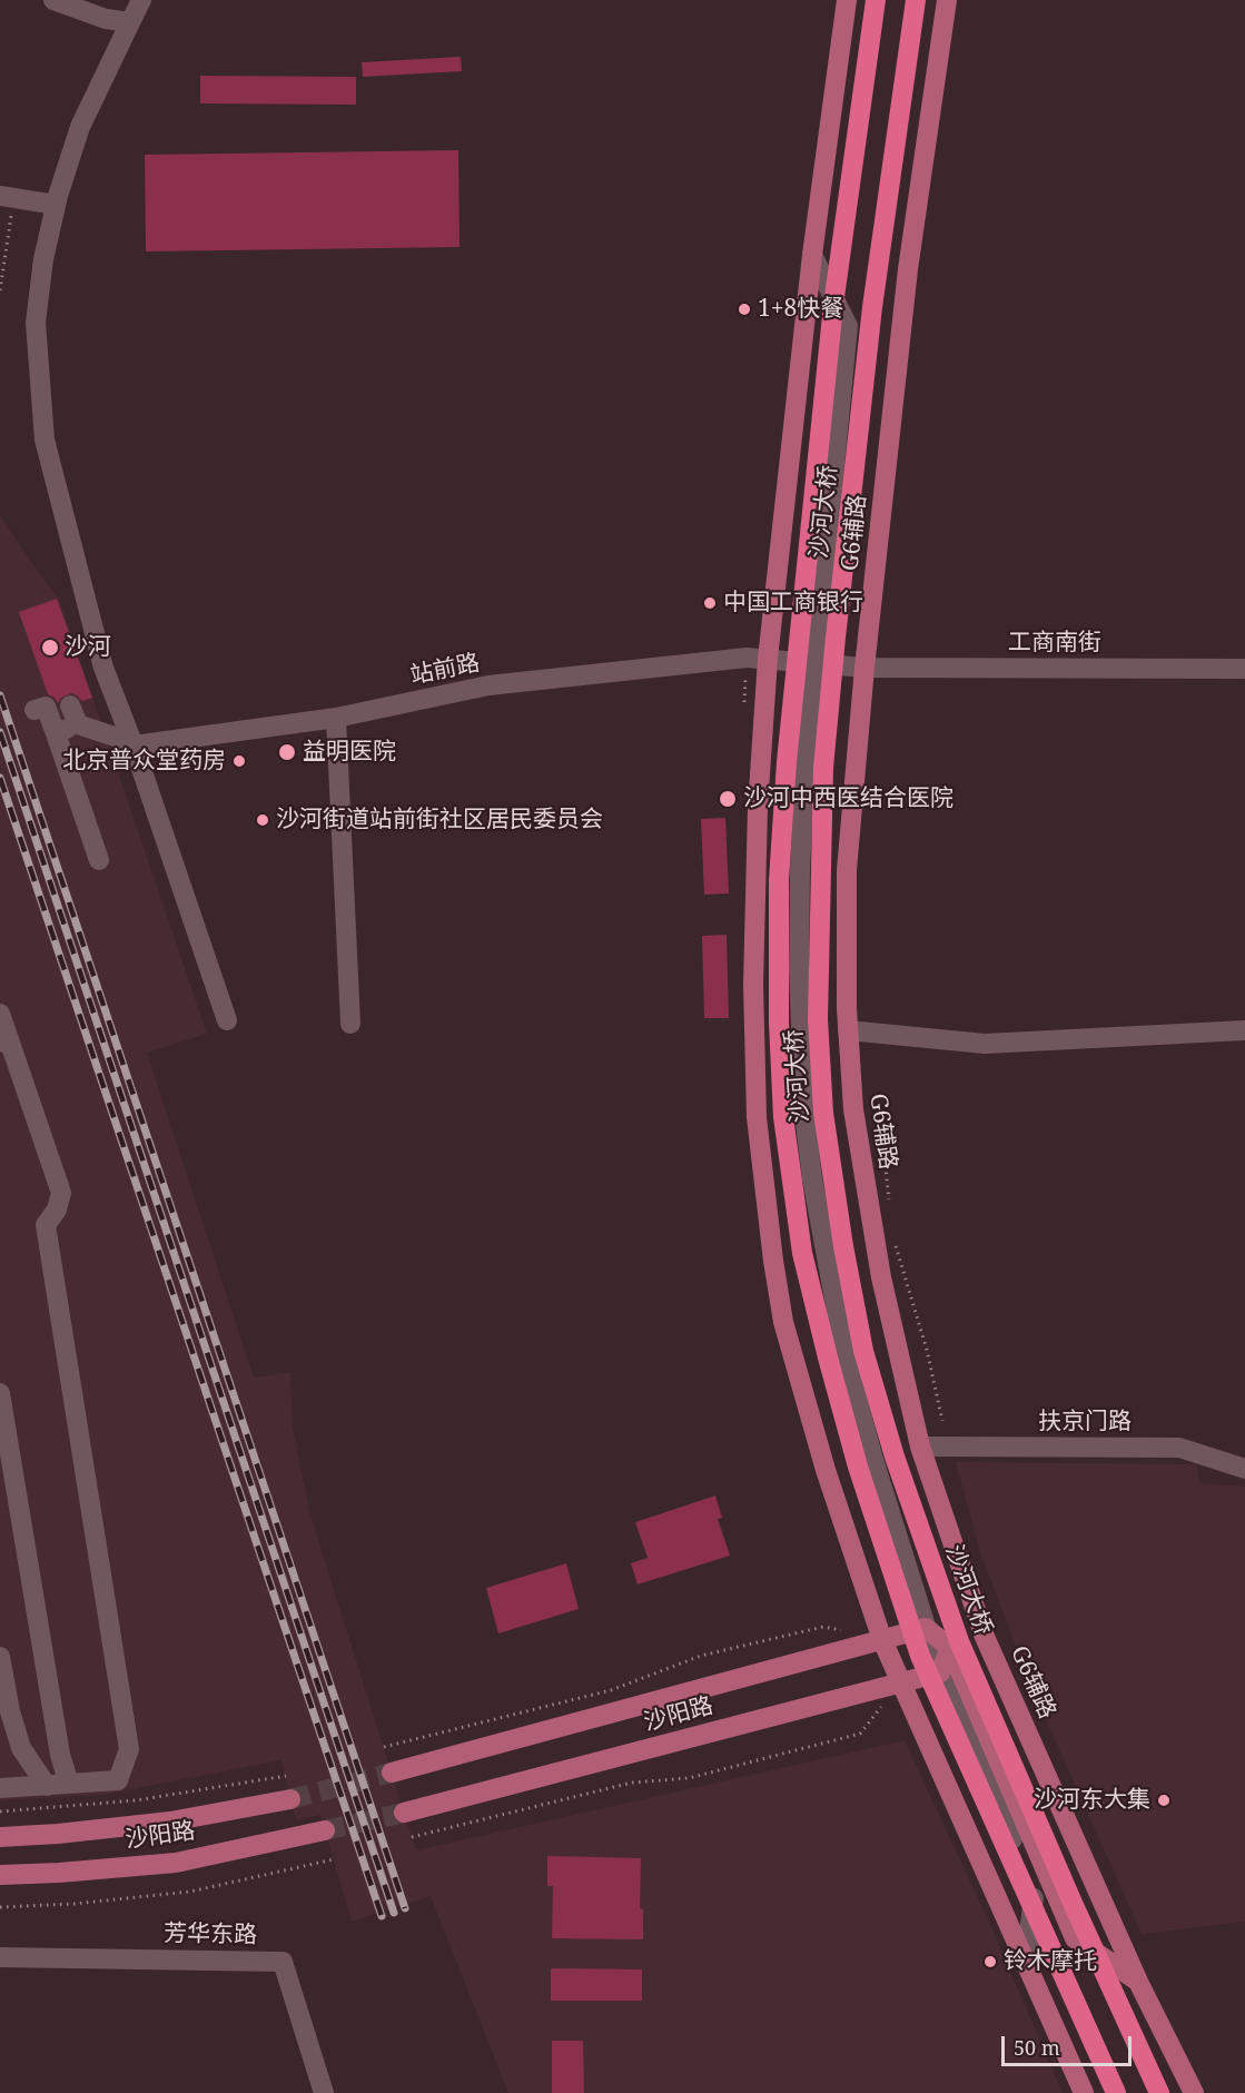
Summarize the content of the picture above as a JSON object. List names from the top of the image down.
{
  "streets": {
    "highway": ["沙河大桥"],
    "main road": ["G6辅路", "沙阳路"],
    "street": [
      "工商南街",
      "站前路",
      "扶京门路",
      "芳华东路"
    ]
  },
  "crossings": [
    ["G6辅路", "工商南街"],
    ["G6辅路", "扶京门路"],
    ["工商南街", "站前路"]
  ],
  "places": [
    "1+8快餐",
    "中国工商银行",
    "沙河",
    "益明医院",
    "北京普众堂药房",
    "沙河中西医结合医院",
    "沙河街道站前街社区居民委员会",
    "沙河东大集",
    "铃木摩托"
  ],
  "scale_bar": "50 m"
}
